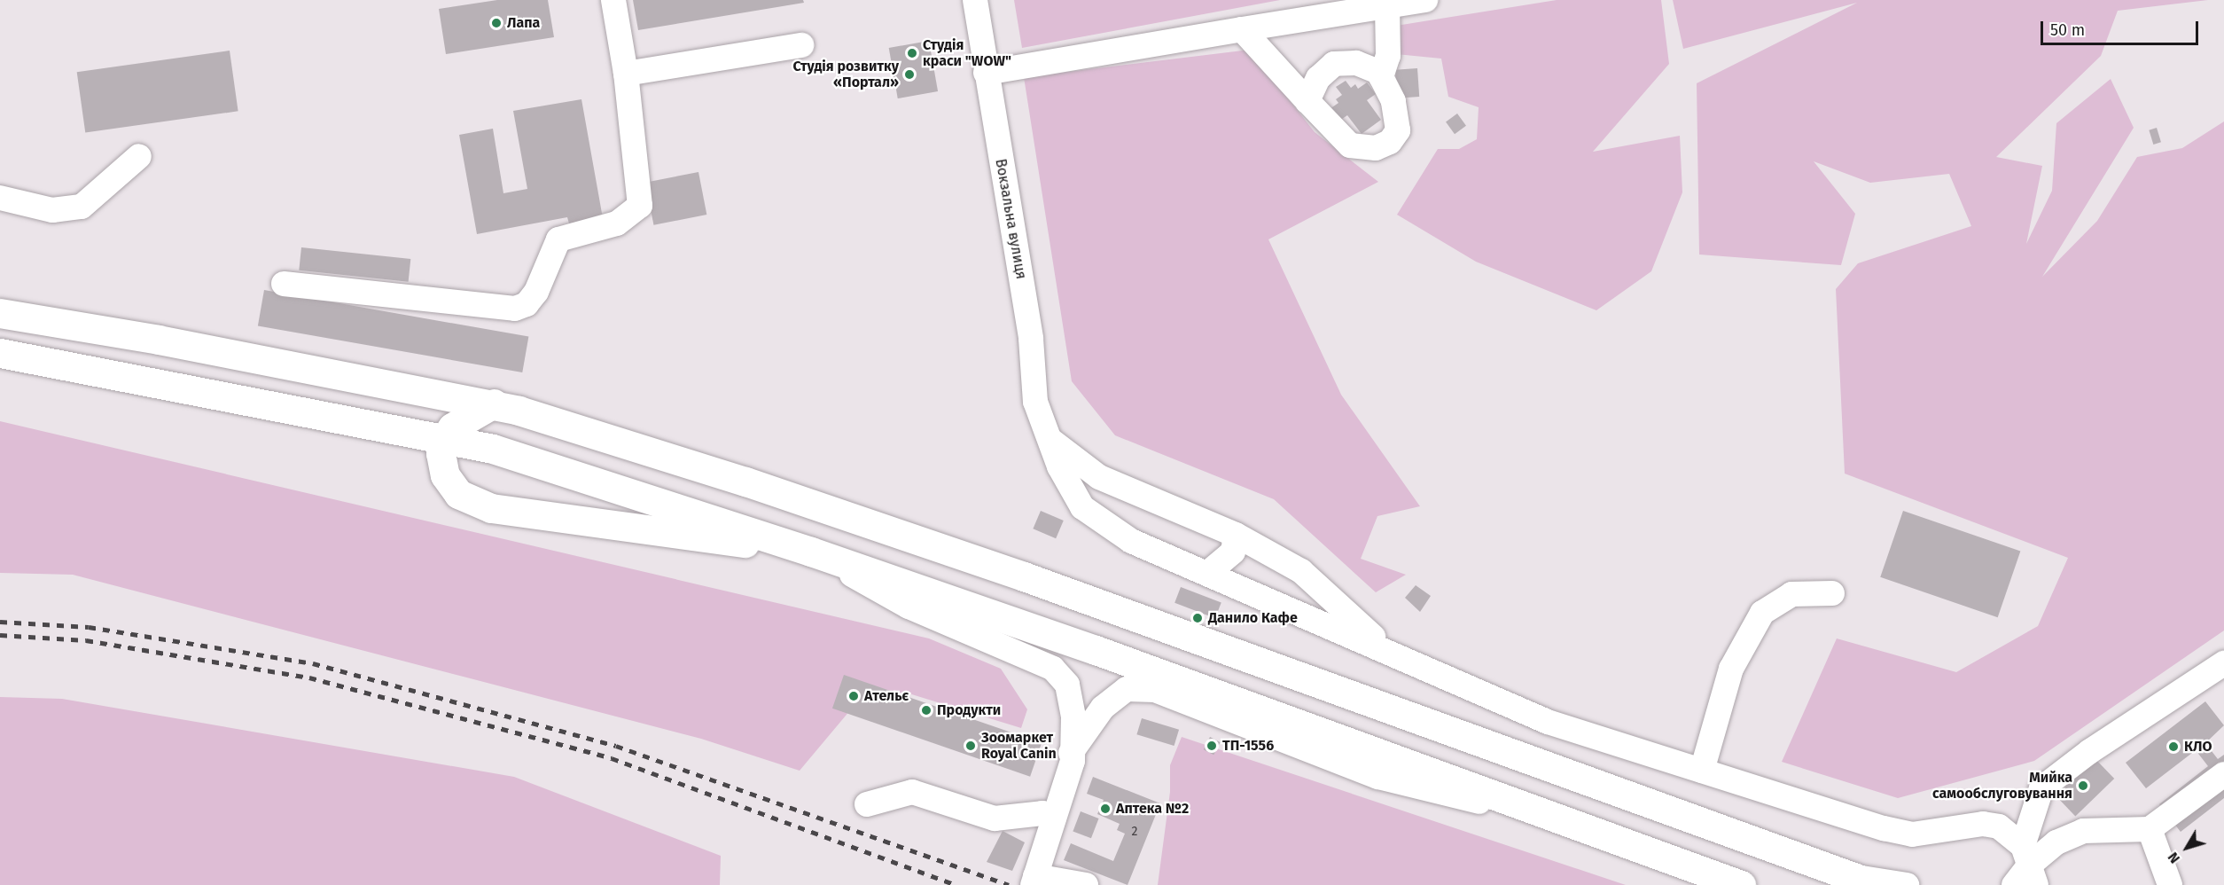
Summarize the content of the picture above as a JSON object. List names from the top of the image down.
{
  "streets": {
    "street": ["Вокзальна вулиця"]
  },
  "places": [
    "Лапа",
    "Студія краси \"WOW\"",
    "Студія розвитку «Портал»",
    "Данило Кафе",
    "Ательє",
    "Продукти",
    "Зоомаркет Royal Canin",
    "ТП-1556",
    "КЛО",
    "Мийка самообслуговування",
    "Аптека №2"
  ],
  "house_numbers": ["2"],
  "scale_bar": "50 m",
  "north": "bottom left"
}
